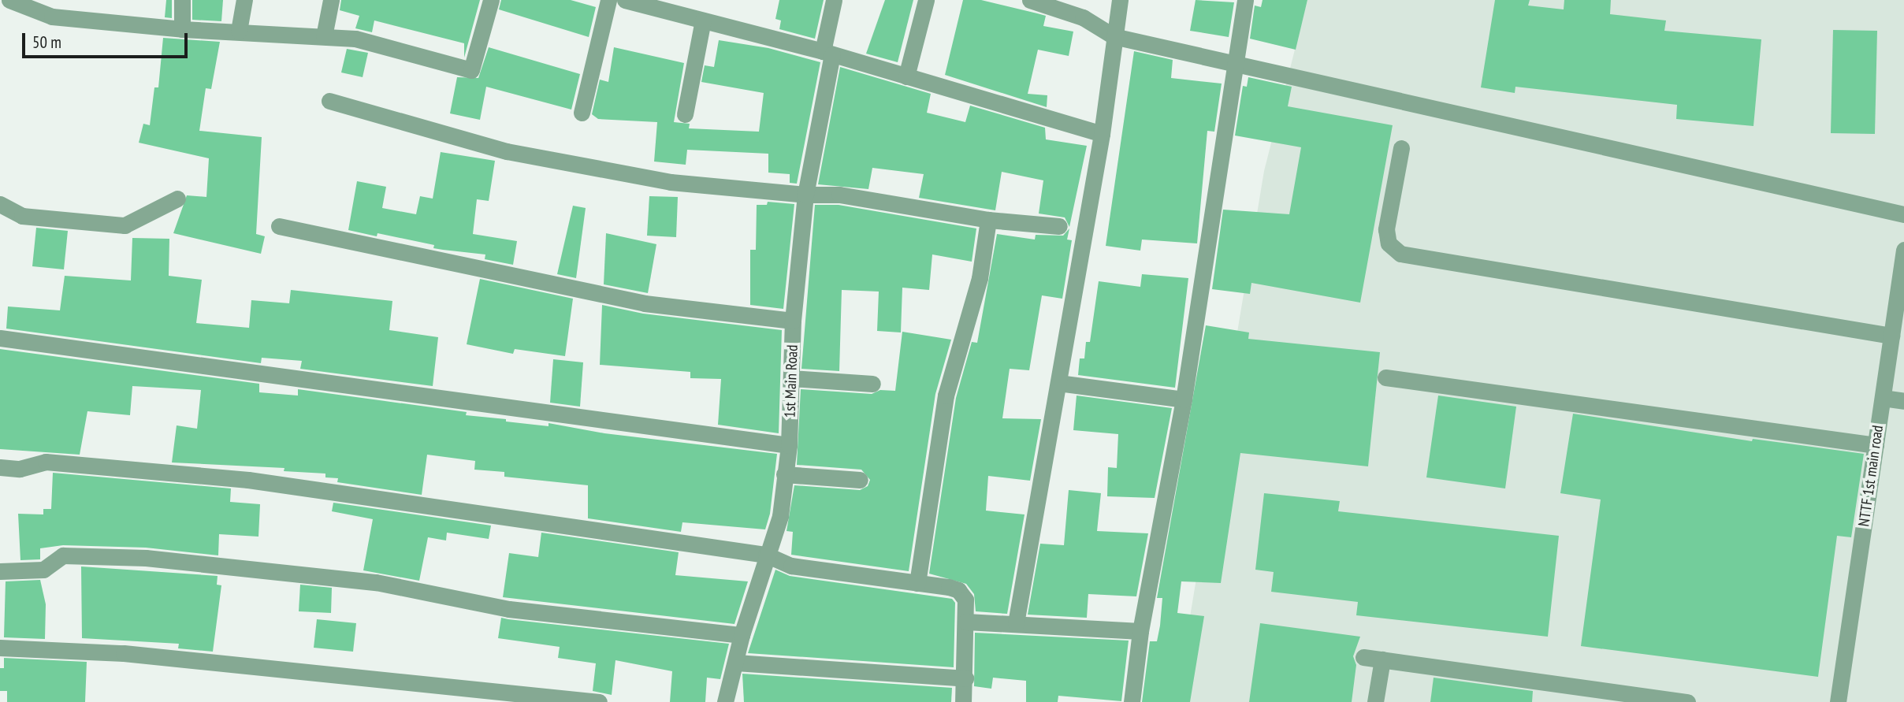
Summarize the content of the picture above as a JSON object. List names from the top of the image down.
{
  "streets": {
    "street": ["1st Main Road", "NTTF 1st main road"]
  },
  "scale_bar": "50 m"
}
